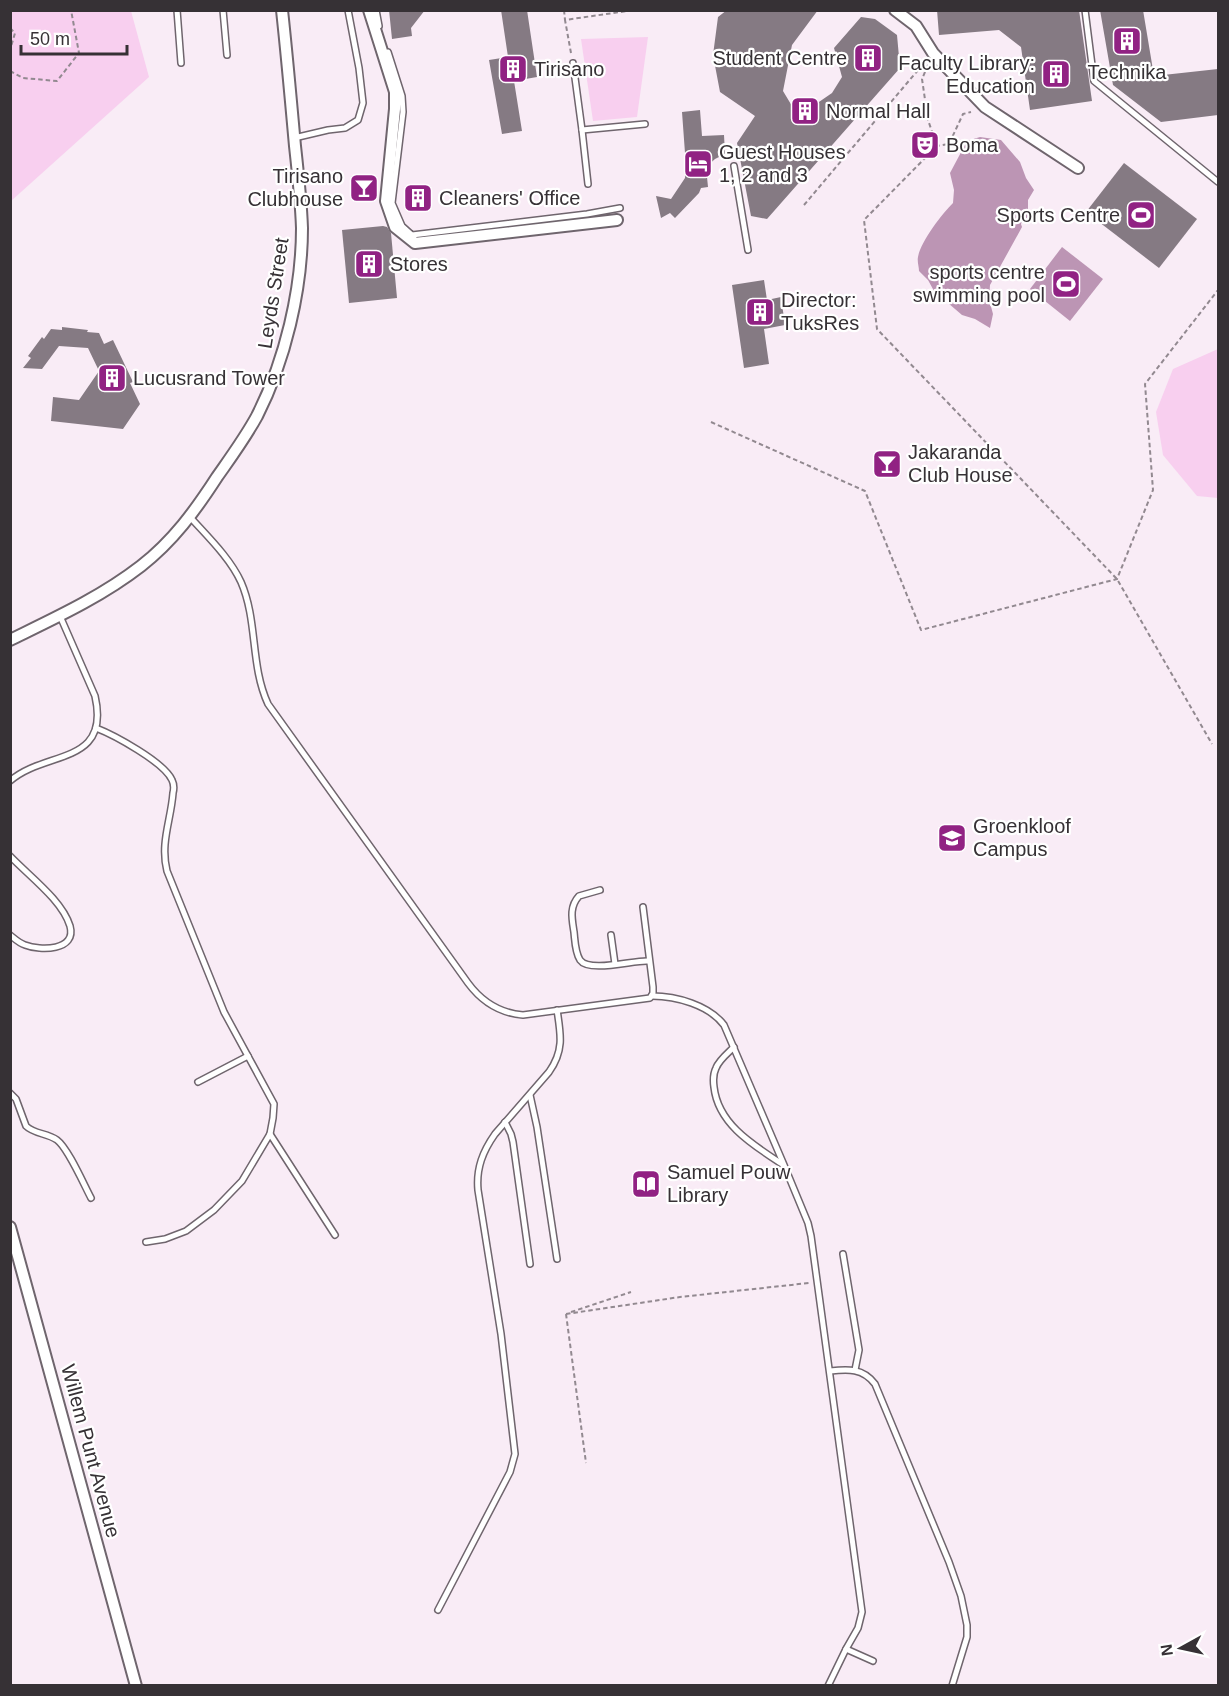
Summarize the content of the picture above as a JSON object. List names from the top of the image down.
{
  "streets": {
    "street": ["Leyds Street", "Willem Punt Avenue"]
  },
  "places": {
    "building": [
      "Technika",
      "Student Centre",
      "Tirisano",
      "Faculty Library: Education",
      "Normal Hall",
      "Cleaners' Office",
      "Stores",
      "Director: TuksRes",
      "Lucusrand Tower"
    ],
    "theatre": ["Boma"],
    "hotel": ["Guest Houses 1, 2 and 3"],
    "bar": ["Tirisano Clubhouse", "Jakaranda Club House"],
    "sports": ["Sports Centre", "sports centre swimming pool"],
    "school or university": ["Groenkloof Campus"],
    "library": ["Samuel Pouw Library"]
  },
  "scale_bar": "50 m",
  "north": "left"
}
